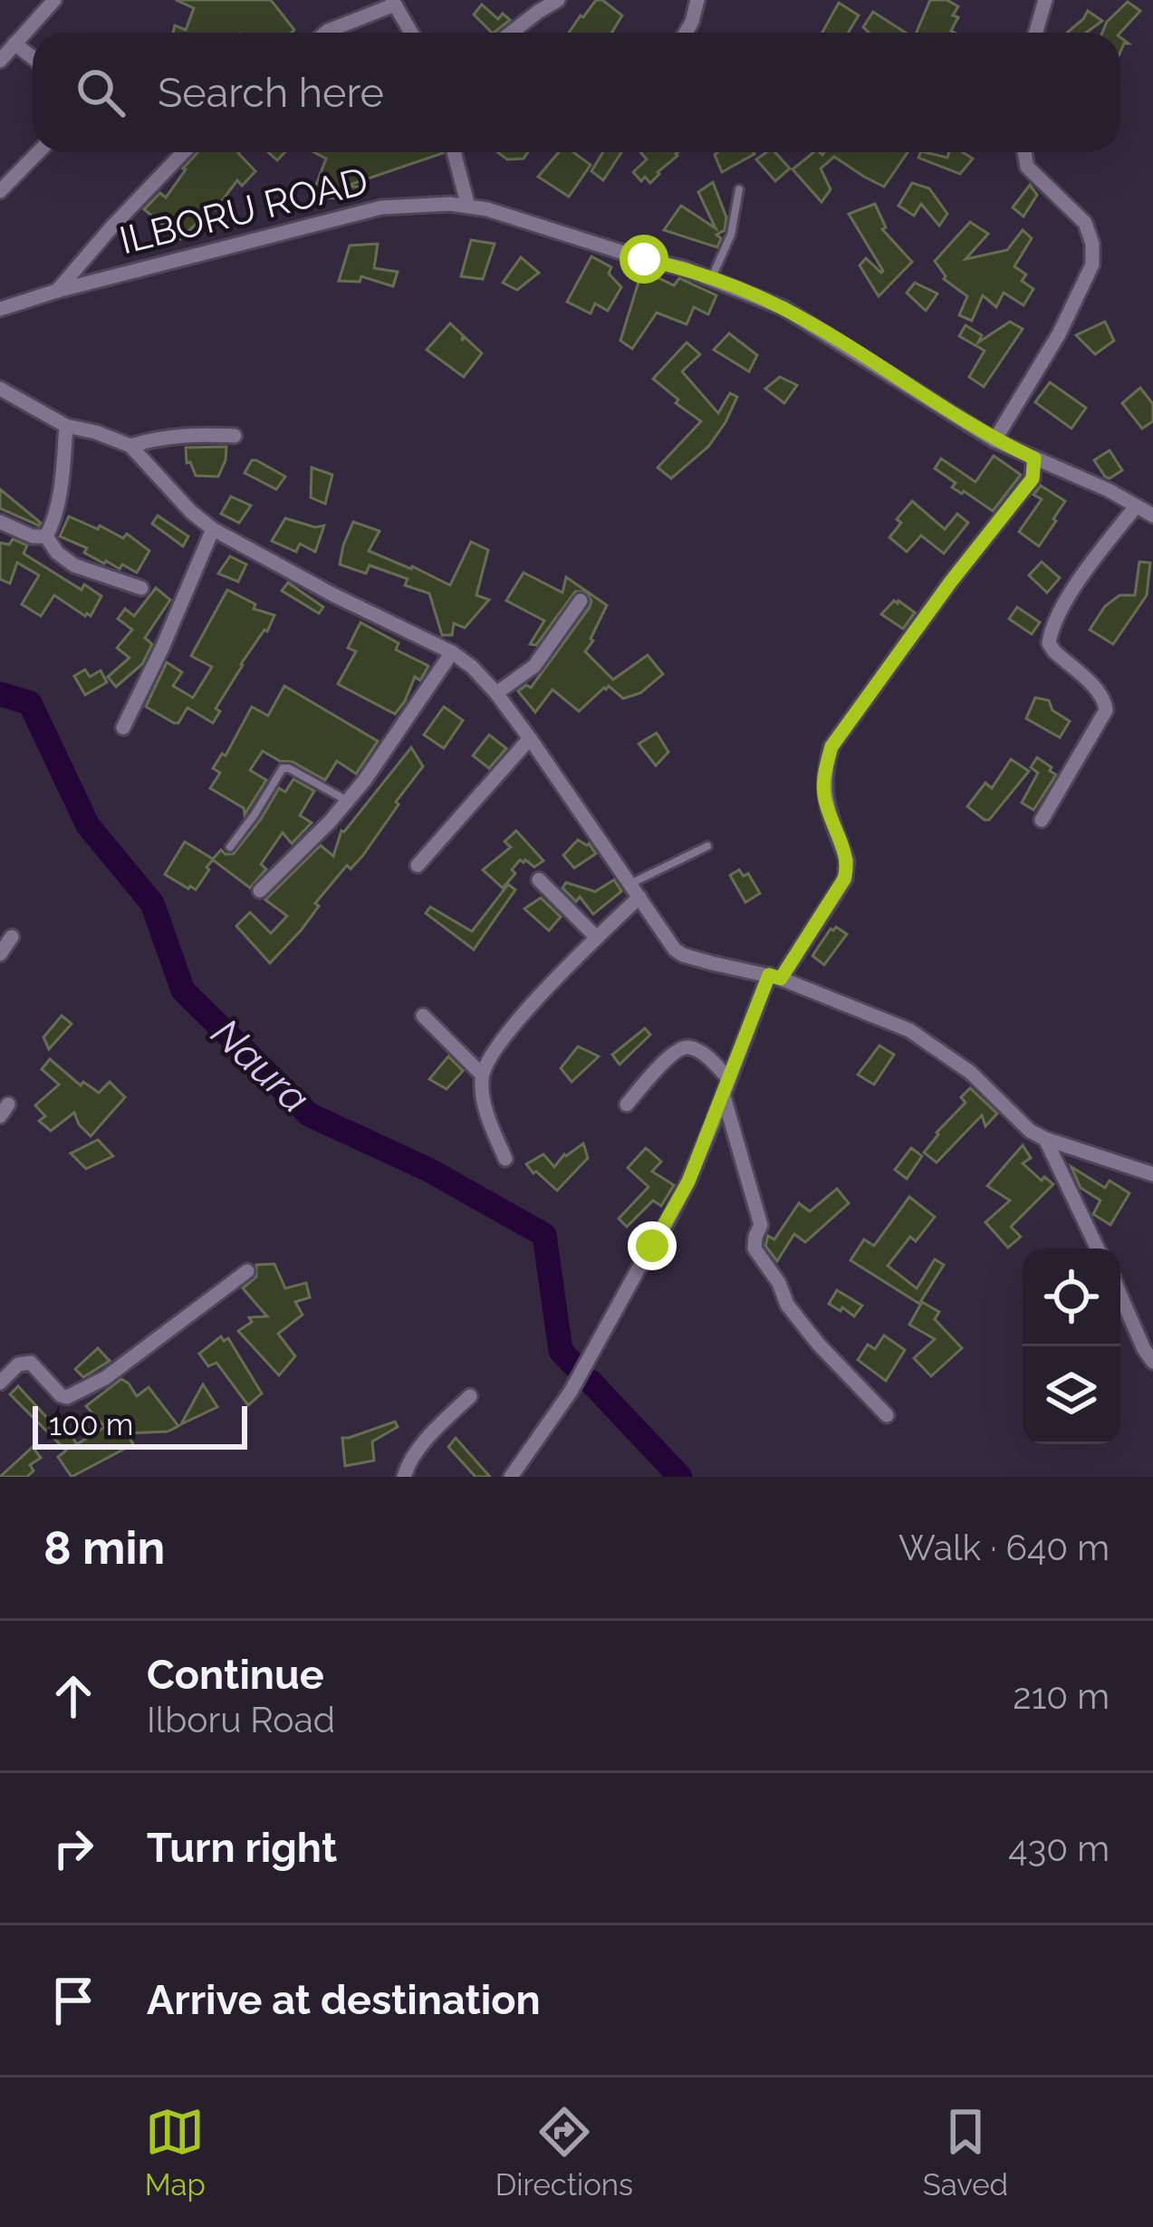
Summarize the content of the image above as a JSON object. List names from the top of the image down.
{
  "streets": {
    "street": ["ILBORU ROAD"]
  },
  "water": ["Naura"],
  "scale_bar": "100 m",
  "page": {
    "search": "Search here",
    "scale": "100 m",
    "heading": ["8 min", "Walk · 640 m"],
    "list": [
      ["Continue", "Ilboru Road", "210 m"],
      ["Turn right", "430 m"],
      "Arrive at destination"
    ],
    "nav": ["Map", "Directions", "Saved"]
  }
}
